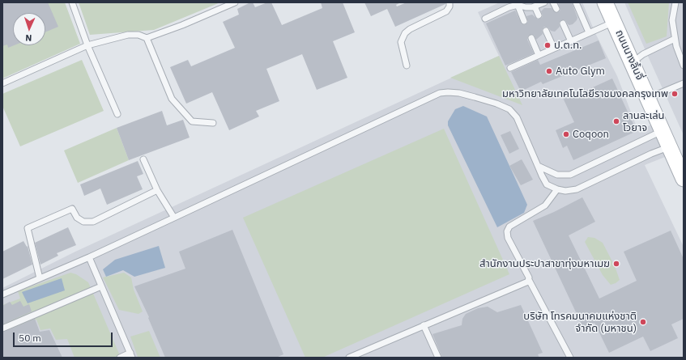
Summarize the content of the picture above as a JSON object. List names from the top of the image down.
{
  "streets": {
    "main road": ["ถนนนางลิ้นจี่"]
  },
  "places": [
    "ป.ต.ท.",
    "Auto Glym",
    "มหาวิทยาลัยเทคโนโลยีราชมงคลกรุงเทพ",
    "ลานละเล่น โวยาจ",
    "Coqoon",
    "สำนักงานประปาสาขาทุ่งมหาเมฆ",
    "บริษัท โทรคมนาคมแห่งชาติ จํากัด (มหาชน)"
  ],
  "scale_bar": "50 m",
  "north": "bottom"
}
